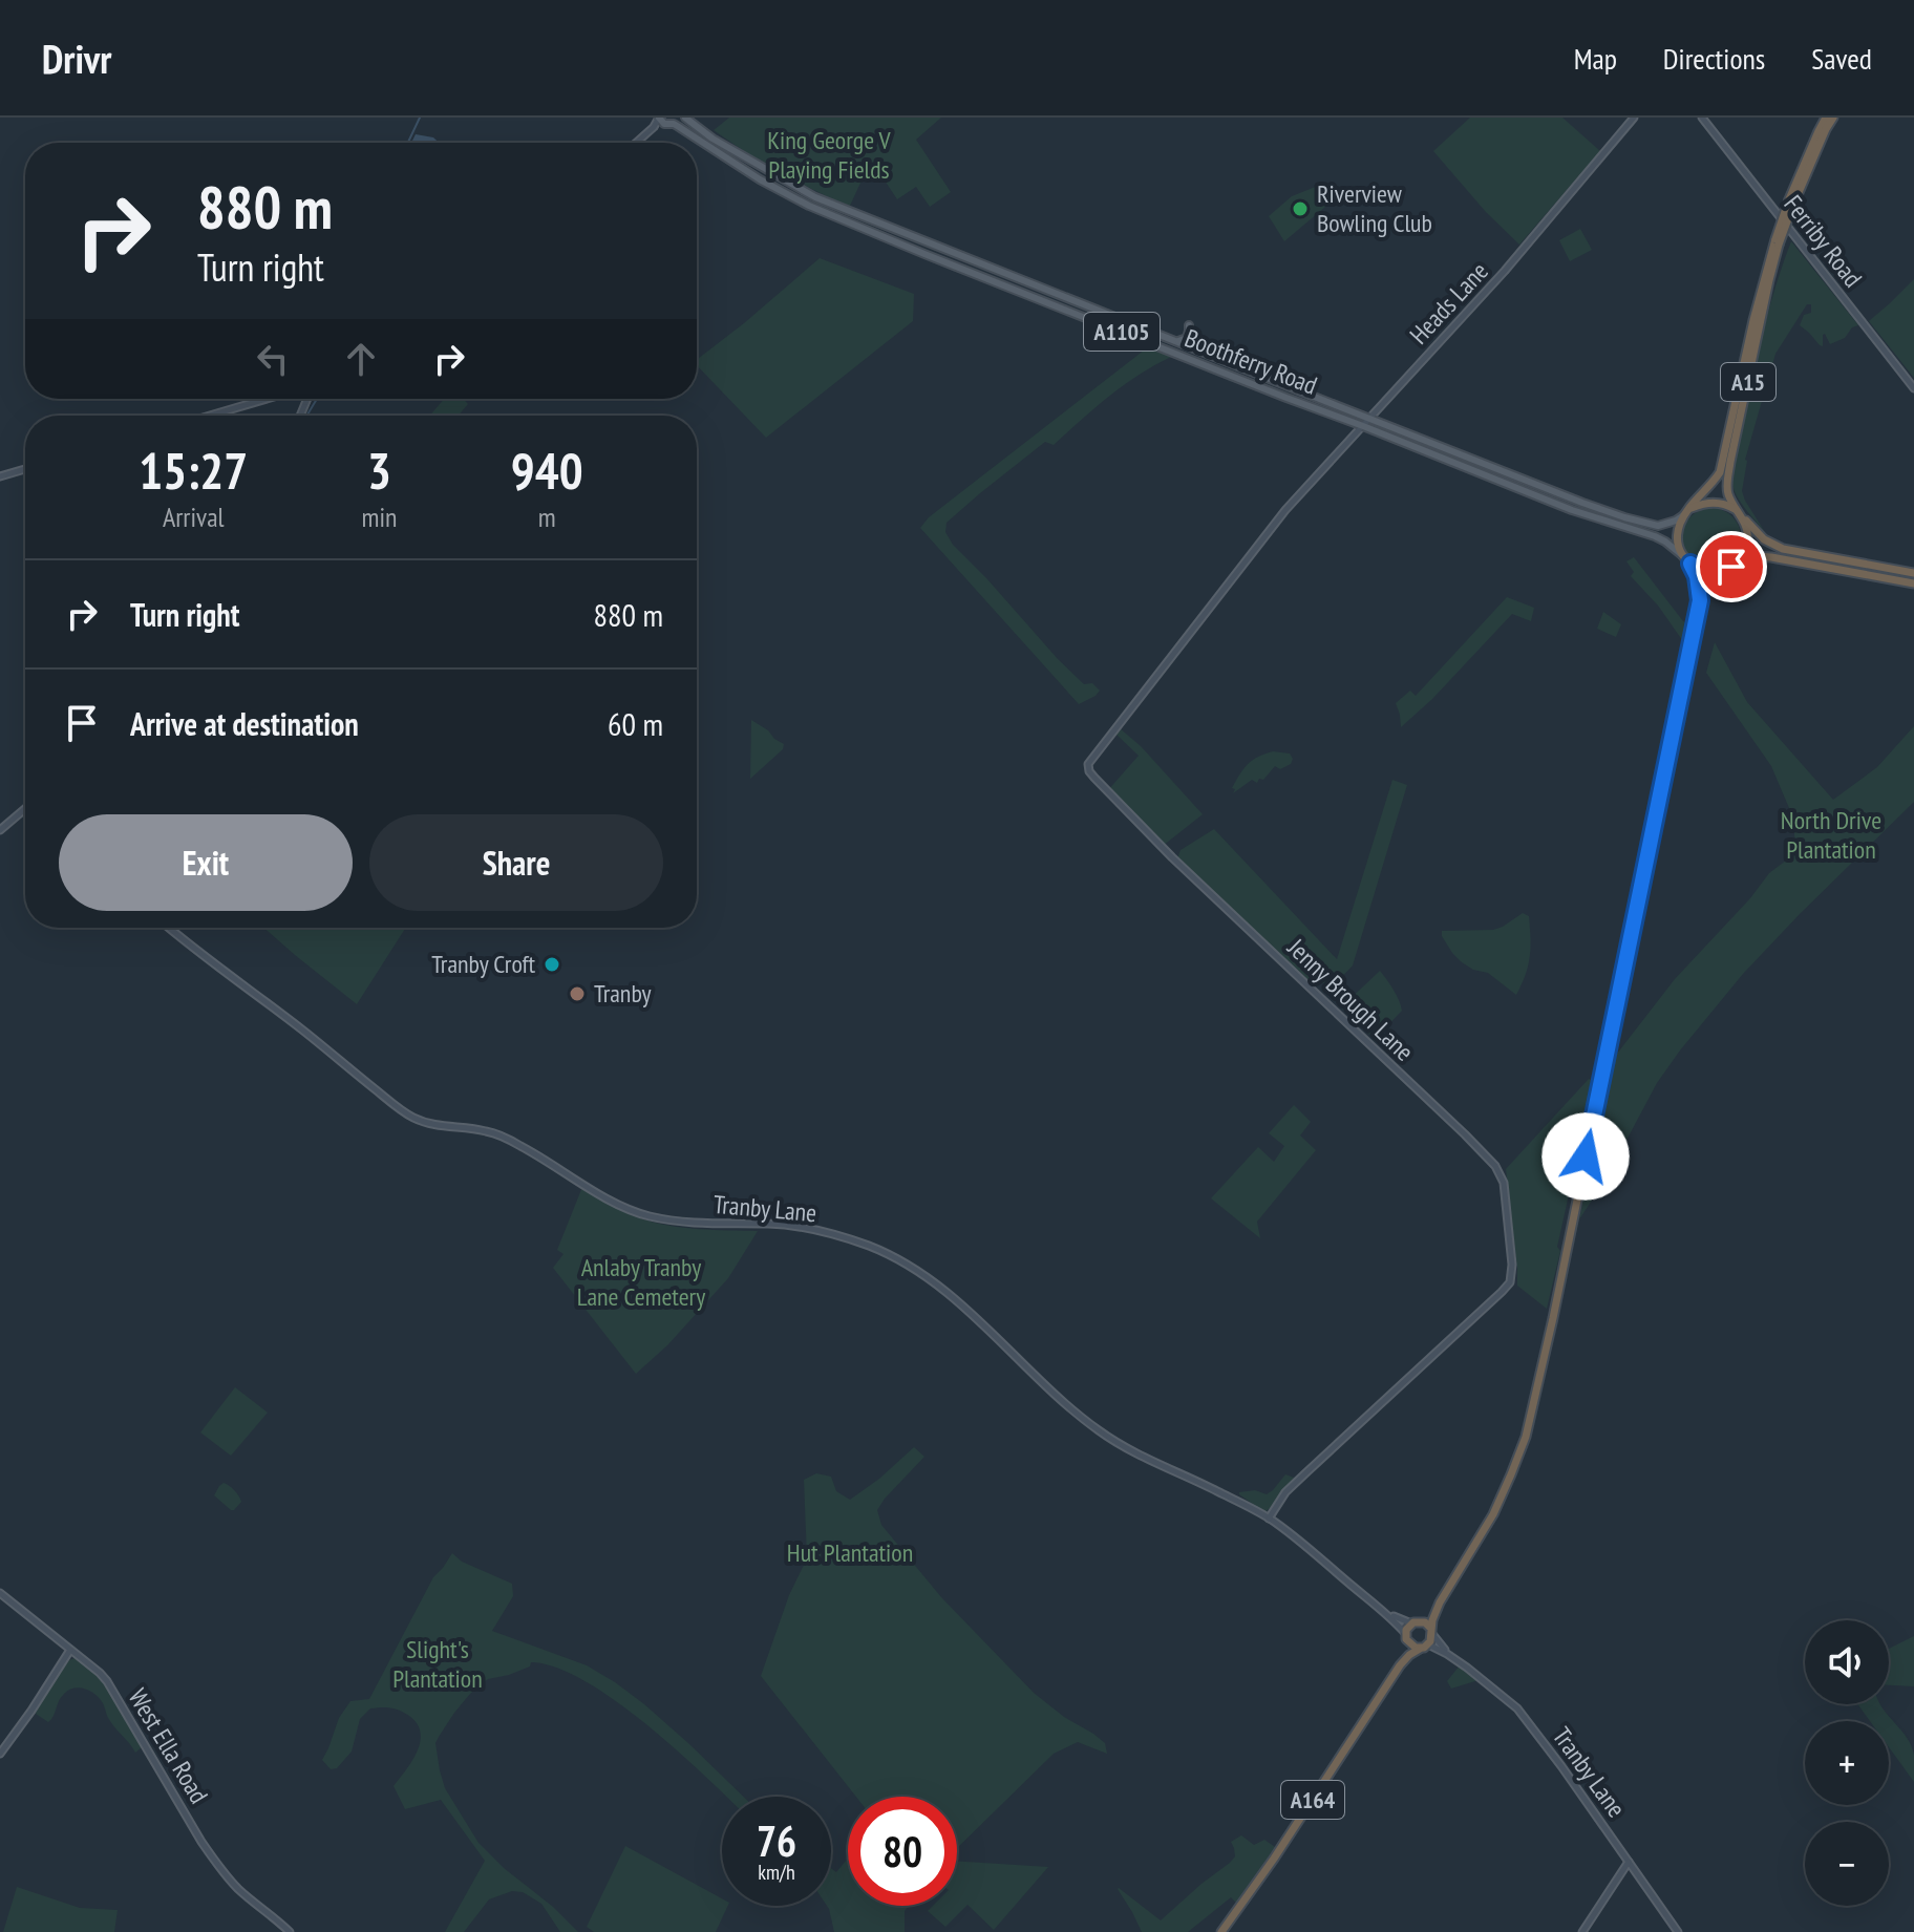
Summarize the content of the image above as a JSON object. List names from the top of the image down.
{
  "streets": {
    "highway": ["A15", "A164"],
    "main road": ["A1105", "Boothferry Road"],
    "street": [
      "Ferriby Road",
      "Heads Lane",
      "Jenny Brough Lane",
      "Tranby Lane",
      "West Ella Road"
    ]
  },
  "crossings": [
    ["Heads Lane", "Boothferry Road"],
    ["Heads Lane", "Jenny Brough Lane"],
    ["Boothferry Road", "A15"],
    ["Boothferry Road", "A164"],
    ["A15", "A164"],
    ["Jenny Brough Lane", "Tranby Lane"],
    ["Tranby Lane", "A164"]
  ],
  "parks": [
    "King George V Playing Fields",
    "North Drive Plantation",
    "Anlaby Tranby Lane Cemetery",
    "Hut Plantation",
    "Slight's Plantation"
  ],
  "places": ["Riverview Bowling Club", "Tranby Croft", "Tranby"],
  "page": {
    "header": "Drivr",
    "nav": ["Map", "Directions", "Saved"],
    "turn": ["880 m", "Turn right"],
    "eta": [
      "15:27",
      "Arrival",
      "3",
      "min",
      "940",
      "m"
    ],
    "list": [
      {
        "name": "Turn right",
        "value": "880 m"
      },
      {
        "name": "Arrive at destination",
        "value": "60 m"
      }
    ],
    "buttons": ["Exit", "Share"],
    "map_buttons": ["+", "−"],
    "speed": "76 km/h",
    "limit": "80"
  }
}
